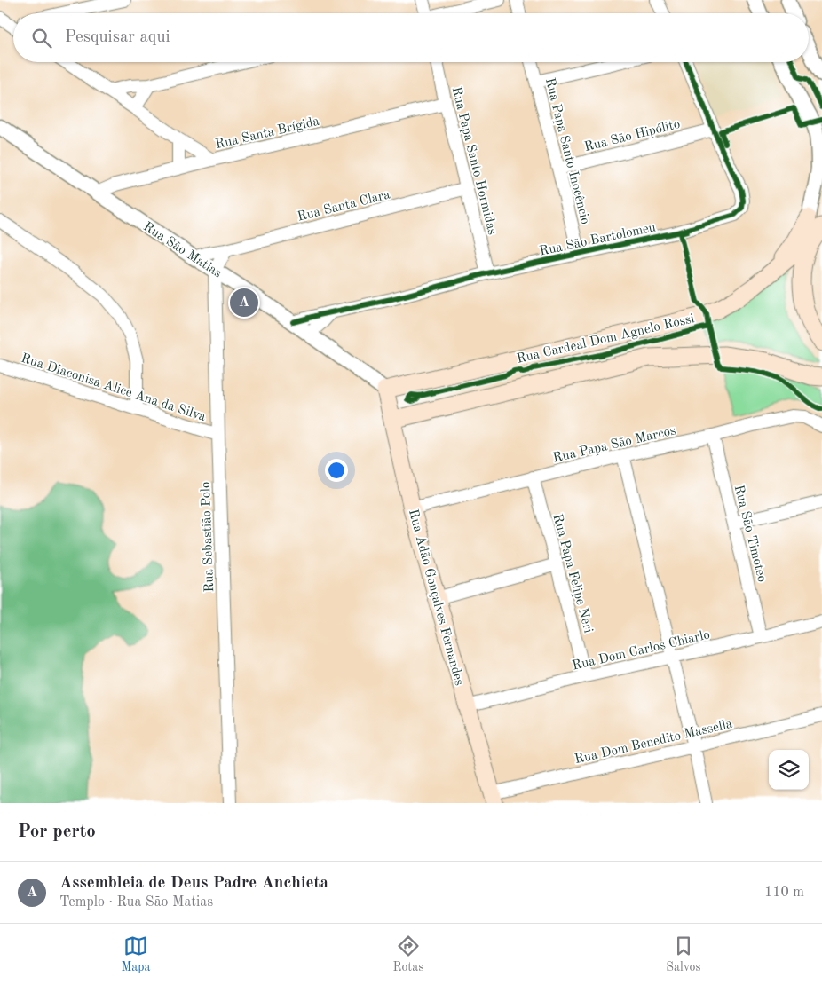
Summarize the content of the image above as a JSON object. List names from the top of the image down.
{
  "streets": {
    "main road": ["Rua Cardeal Dom Agnelo Rossi", "Rua Adão Gonçalves Fernandes"],
    "street": [
      "Rua Santa Brígida",
      "Rua São Hipólito",
      "Rua Papa Santo Inocêncio",
      "Rua Papa Santo Hormidas",
      "Rua Santa Clara",
      "Rua São Bartolomeu",
      "Rua São Matias",
      "Rua Diaconisa Alice Ana da Silva",
      "Rua Papa São Marcos",
      "Rua São Timoteo",
      "Rua Sebastião Polo",
      "Rua Papa Felipe Neri",
      "Rua Dom Carlos Chiarlo",
      "Rua Dom Benedito Massella"
    ]
  },
  "crossings": [
    ["Rua Santa Brígida", "Rua Papa Santo Hormidas"],
    ["Rua Santa Brígida", "Rua São Matias"],
    ["Rua São Hipólito", "Rua Papa Santo Inocêncio"],
    ["Rua São Hipólito", "Rua São Bartolomeu"],
    ["Rua Papa Santo Inocêncio", "Rua São Bartolomeu"],
    ["Rua Papa Santo Hormidas", "Rua Santa Clara"],
    ["Rua Papa Santo Hormidas", "Rua São Bartolomeu"],
    ["Rua Santa Clara", "Rua São Matias"],
    ["Rua São Bartolomeu", "Rua São Matias"],
    ["Rua São Matias", "Rua Cardeal Dom Agnelo Rossi"],
    ["Rua São Matias", "Rua Sebastião Polo"],
    ["Rua São Matias", "Rua Adão Gonçalves Fernandes"],
    ["Rua Cardeal Dom Agnelo Rossi", "Rua Adão Gonçalves Fernandes"],
    ["Rua Diaconisa Alice Ana da Silva", "Rua Sebastião Polo"],
    ["Rua Papa São Marcos", "Rua São Timoteo"],
    ["Rua Papa São Marcos", "Rua Papa Felipe Neri"],
    ["Rua Papa São Marcos", "Rua Adão Gonçalves Fernandes"],
    ["Rua São Timoteo", "Rua Dom Carlos Chiarlo"],
    ["Rua Papa Felipe Neri", "Rua Dom Carlos Chiarlo"],
    ["Rua Adão Gonçalves Fernandes", "Rua Dom Carlos Chiarlo"],
    ["Rua Adão Gonçalves Fernandes", "Rua Dom Benedito Massella"]
  ],
  "page": {
    "search": "Pesquisar aqui",
    "pins": "A",
    "heading": "Por perto",
    "list": [
      {
        "mark": "A",
        "name": "Assembleia de Deus Padre Anchieta",
        "note": "Templo · Rua São Matias",
        "value": "110 m"
      }
    ],
    "nav": ["Mapa", "Rotas", "Salvos"]
  }
}
